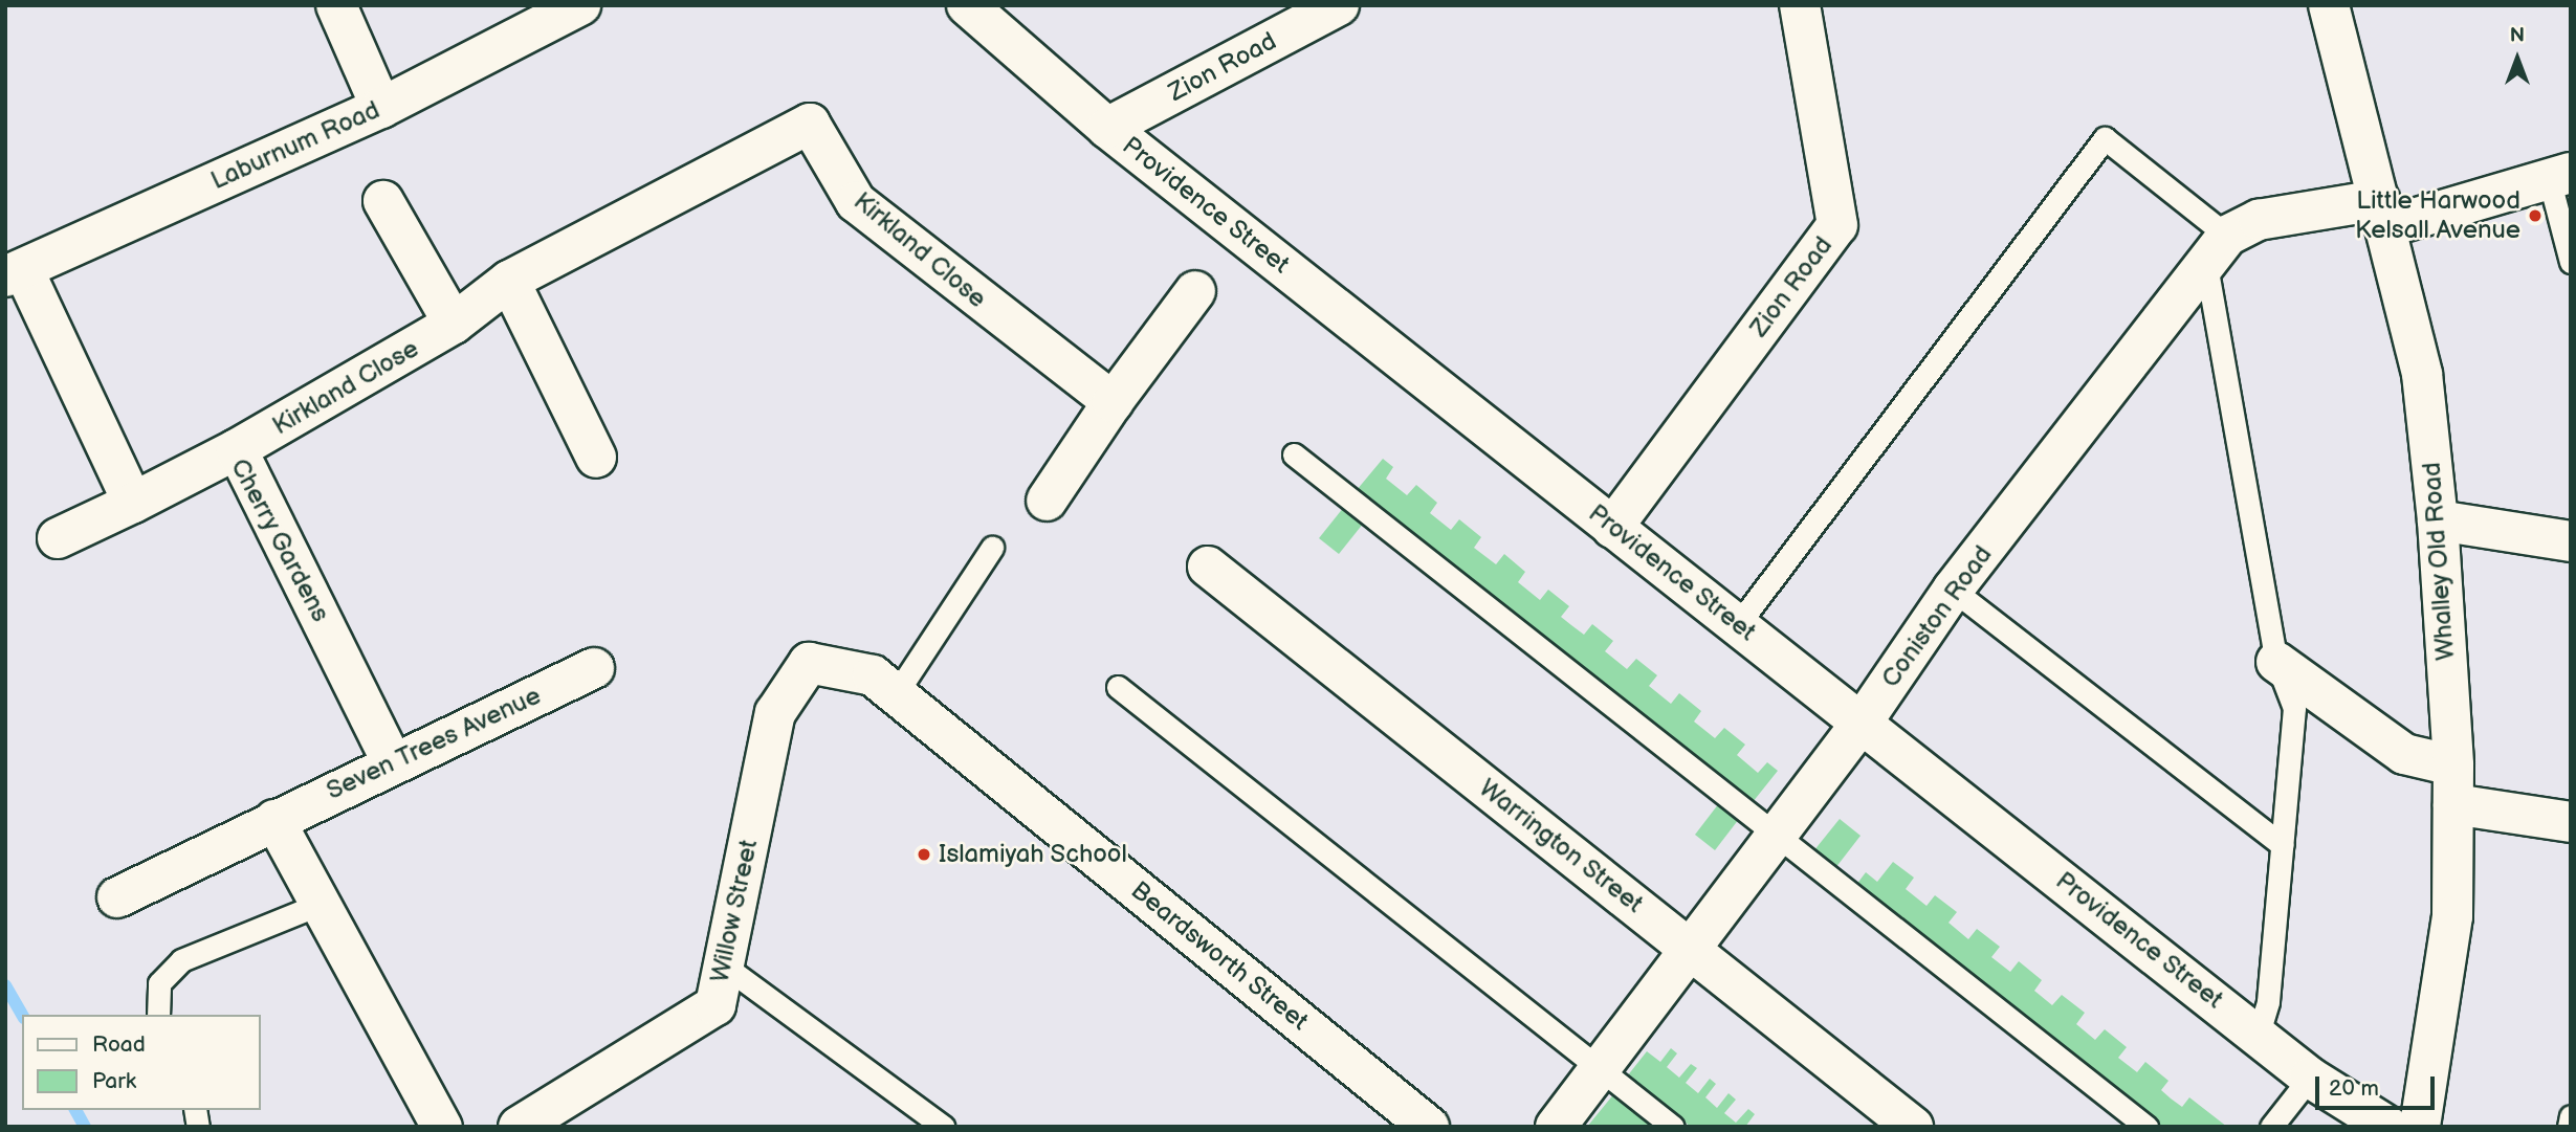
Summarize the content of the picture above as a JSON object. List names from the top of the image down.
{
  "streets": {
    "street": [
      "Zion Road",
      "Laburnum Road",
      "Providence Street",
      "Kirkland Close",
      "Cherry Gardens",
      "Whalley Old Road",
      "Coniston Road",
      "Seven Trees Avenue",
      "Warrington Street",
      "Willow Street",
      "Beardsworth Street"
    ]
  },
  "crossings": [
    ["Zion Road", "Providence Street"],
    ["Providence Street", "Coniston Road"],
    ["Kirkland Close", "Cherry Gardens"],
    ["Cherry Gardens", "Seven Trees Avenue"],
    ["Whalley Old Road", "Coniston Road"],
    ["Coniston Road", "Warrington Street"],
    ["Willow Street", "Beardsworth Street"]
  ],
  "places": ["Little Harwood Kelsall Avenue", "Islamiyah School"],
  "legend": ["Road", "Park"],
  "scale_bar": "20 m",
  "north": "top"
}
